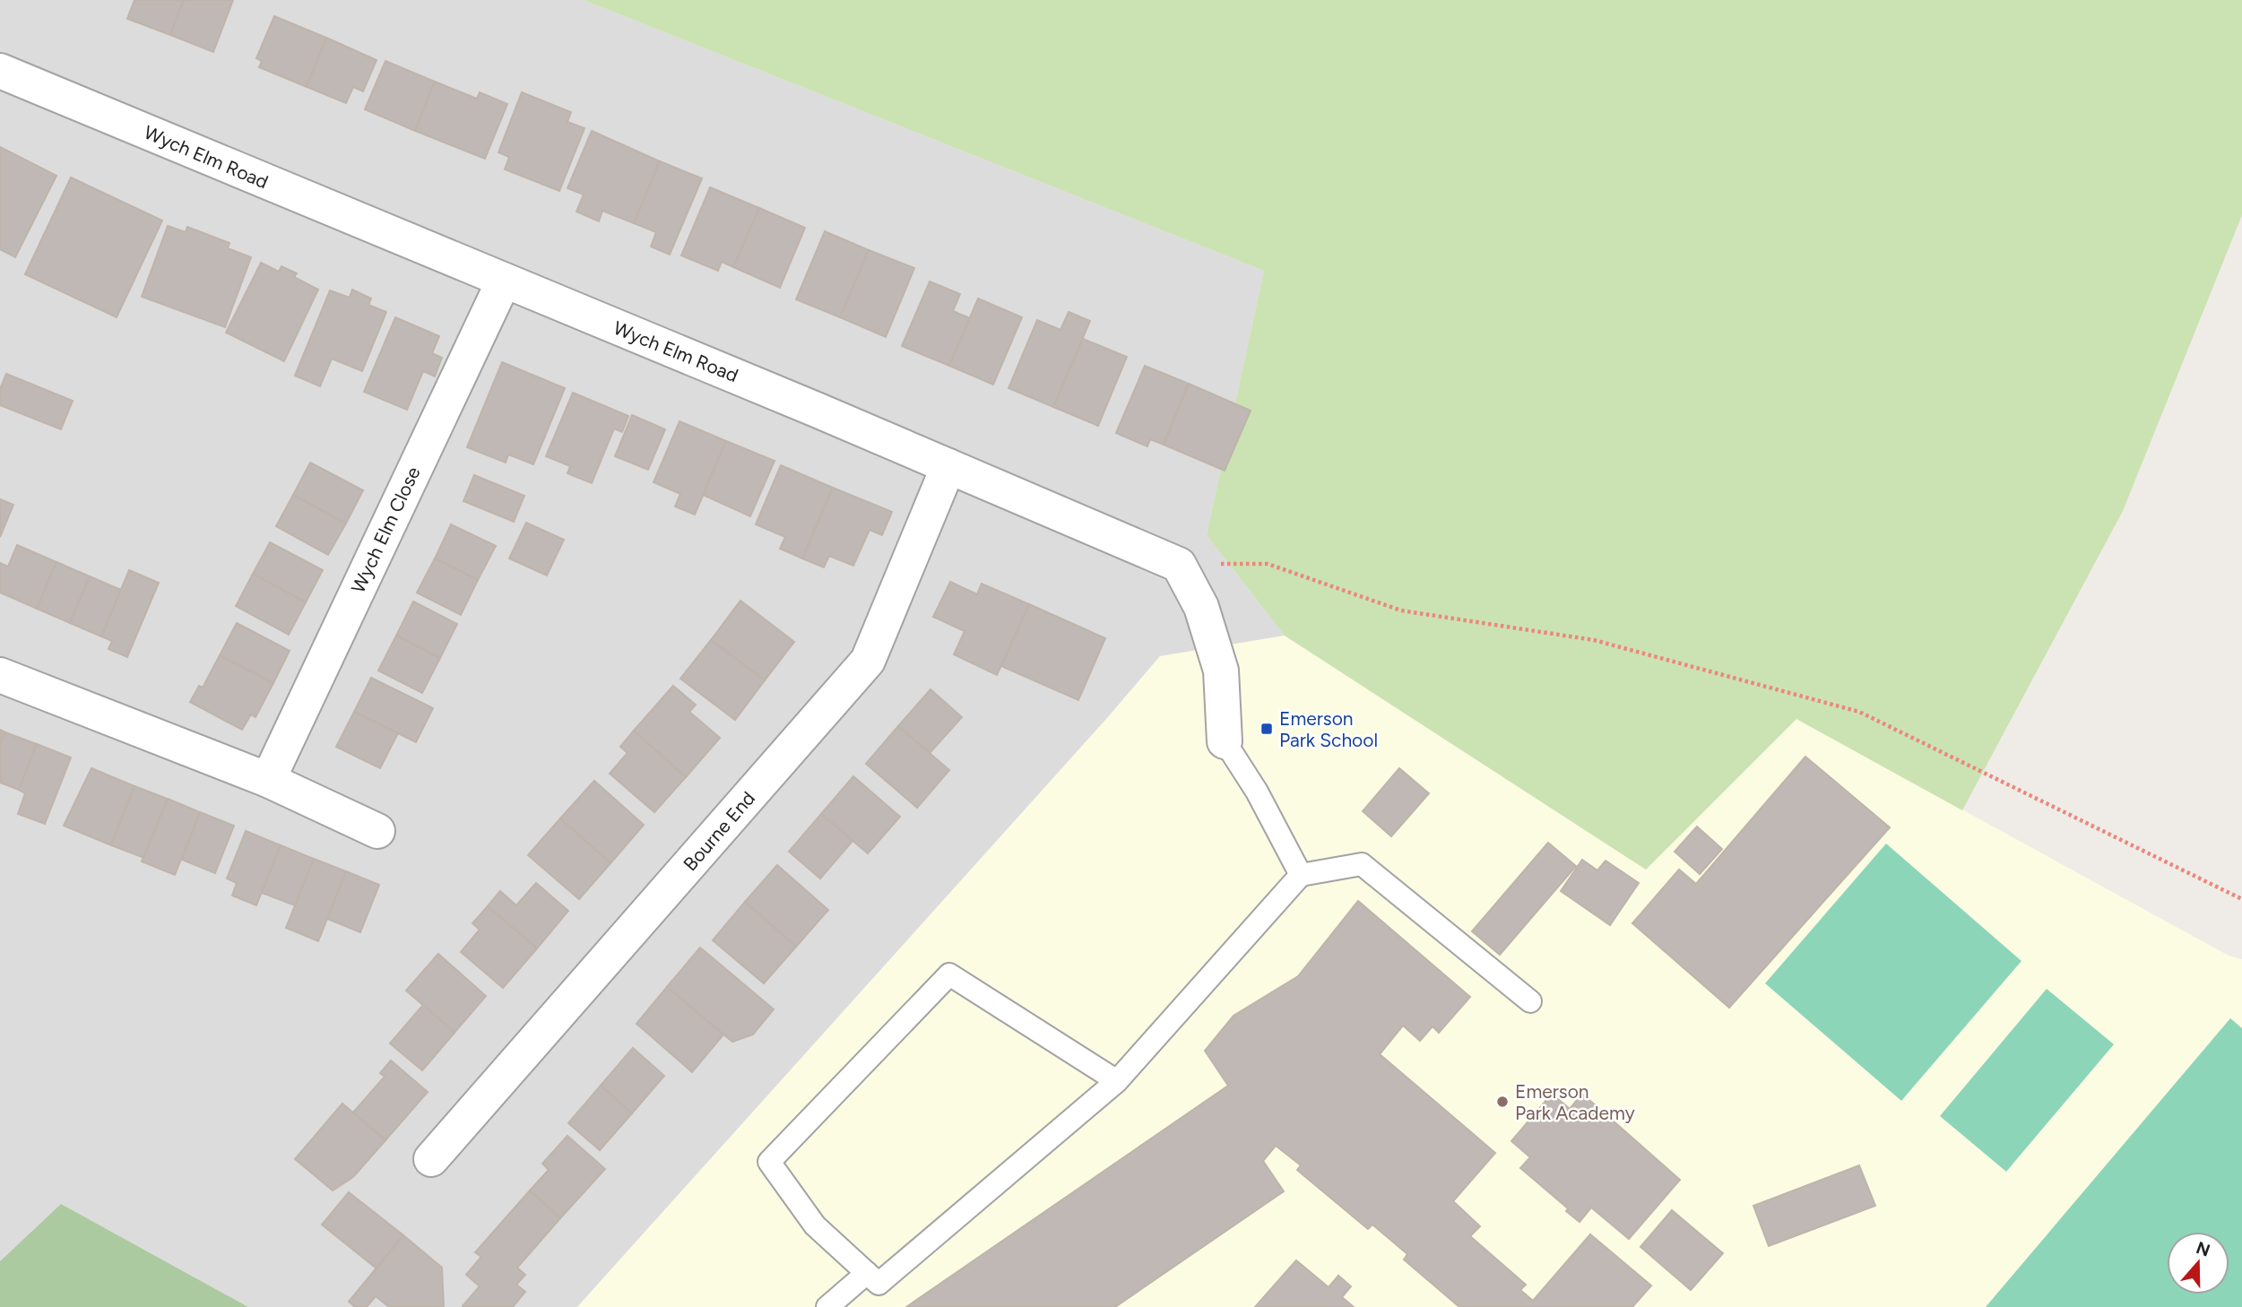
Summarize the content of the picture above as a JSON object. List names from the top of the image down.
{
  "streets": {
    "street": ["Wych Elm Road", "Wych Elm Close", "Bourne End"]
  },
  "crossings": [
    ["Wych Elm Road", "Wych Elm Close"],
    ["Wych Elm Road", "Bourne End"]
  ],
  "places": {
    "transit": ["Emerson Park School"],
    "other": ["Emerson Park Academy"]
  },
  "north": "top"
}
